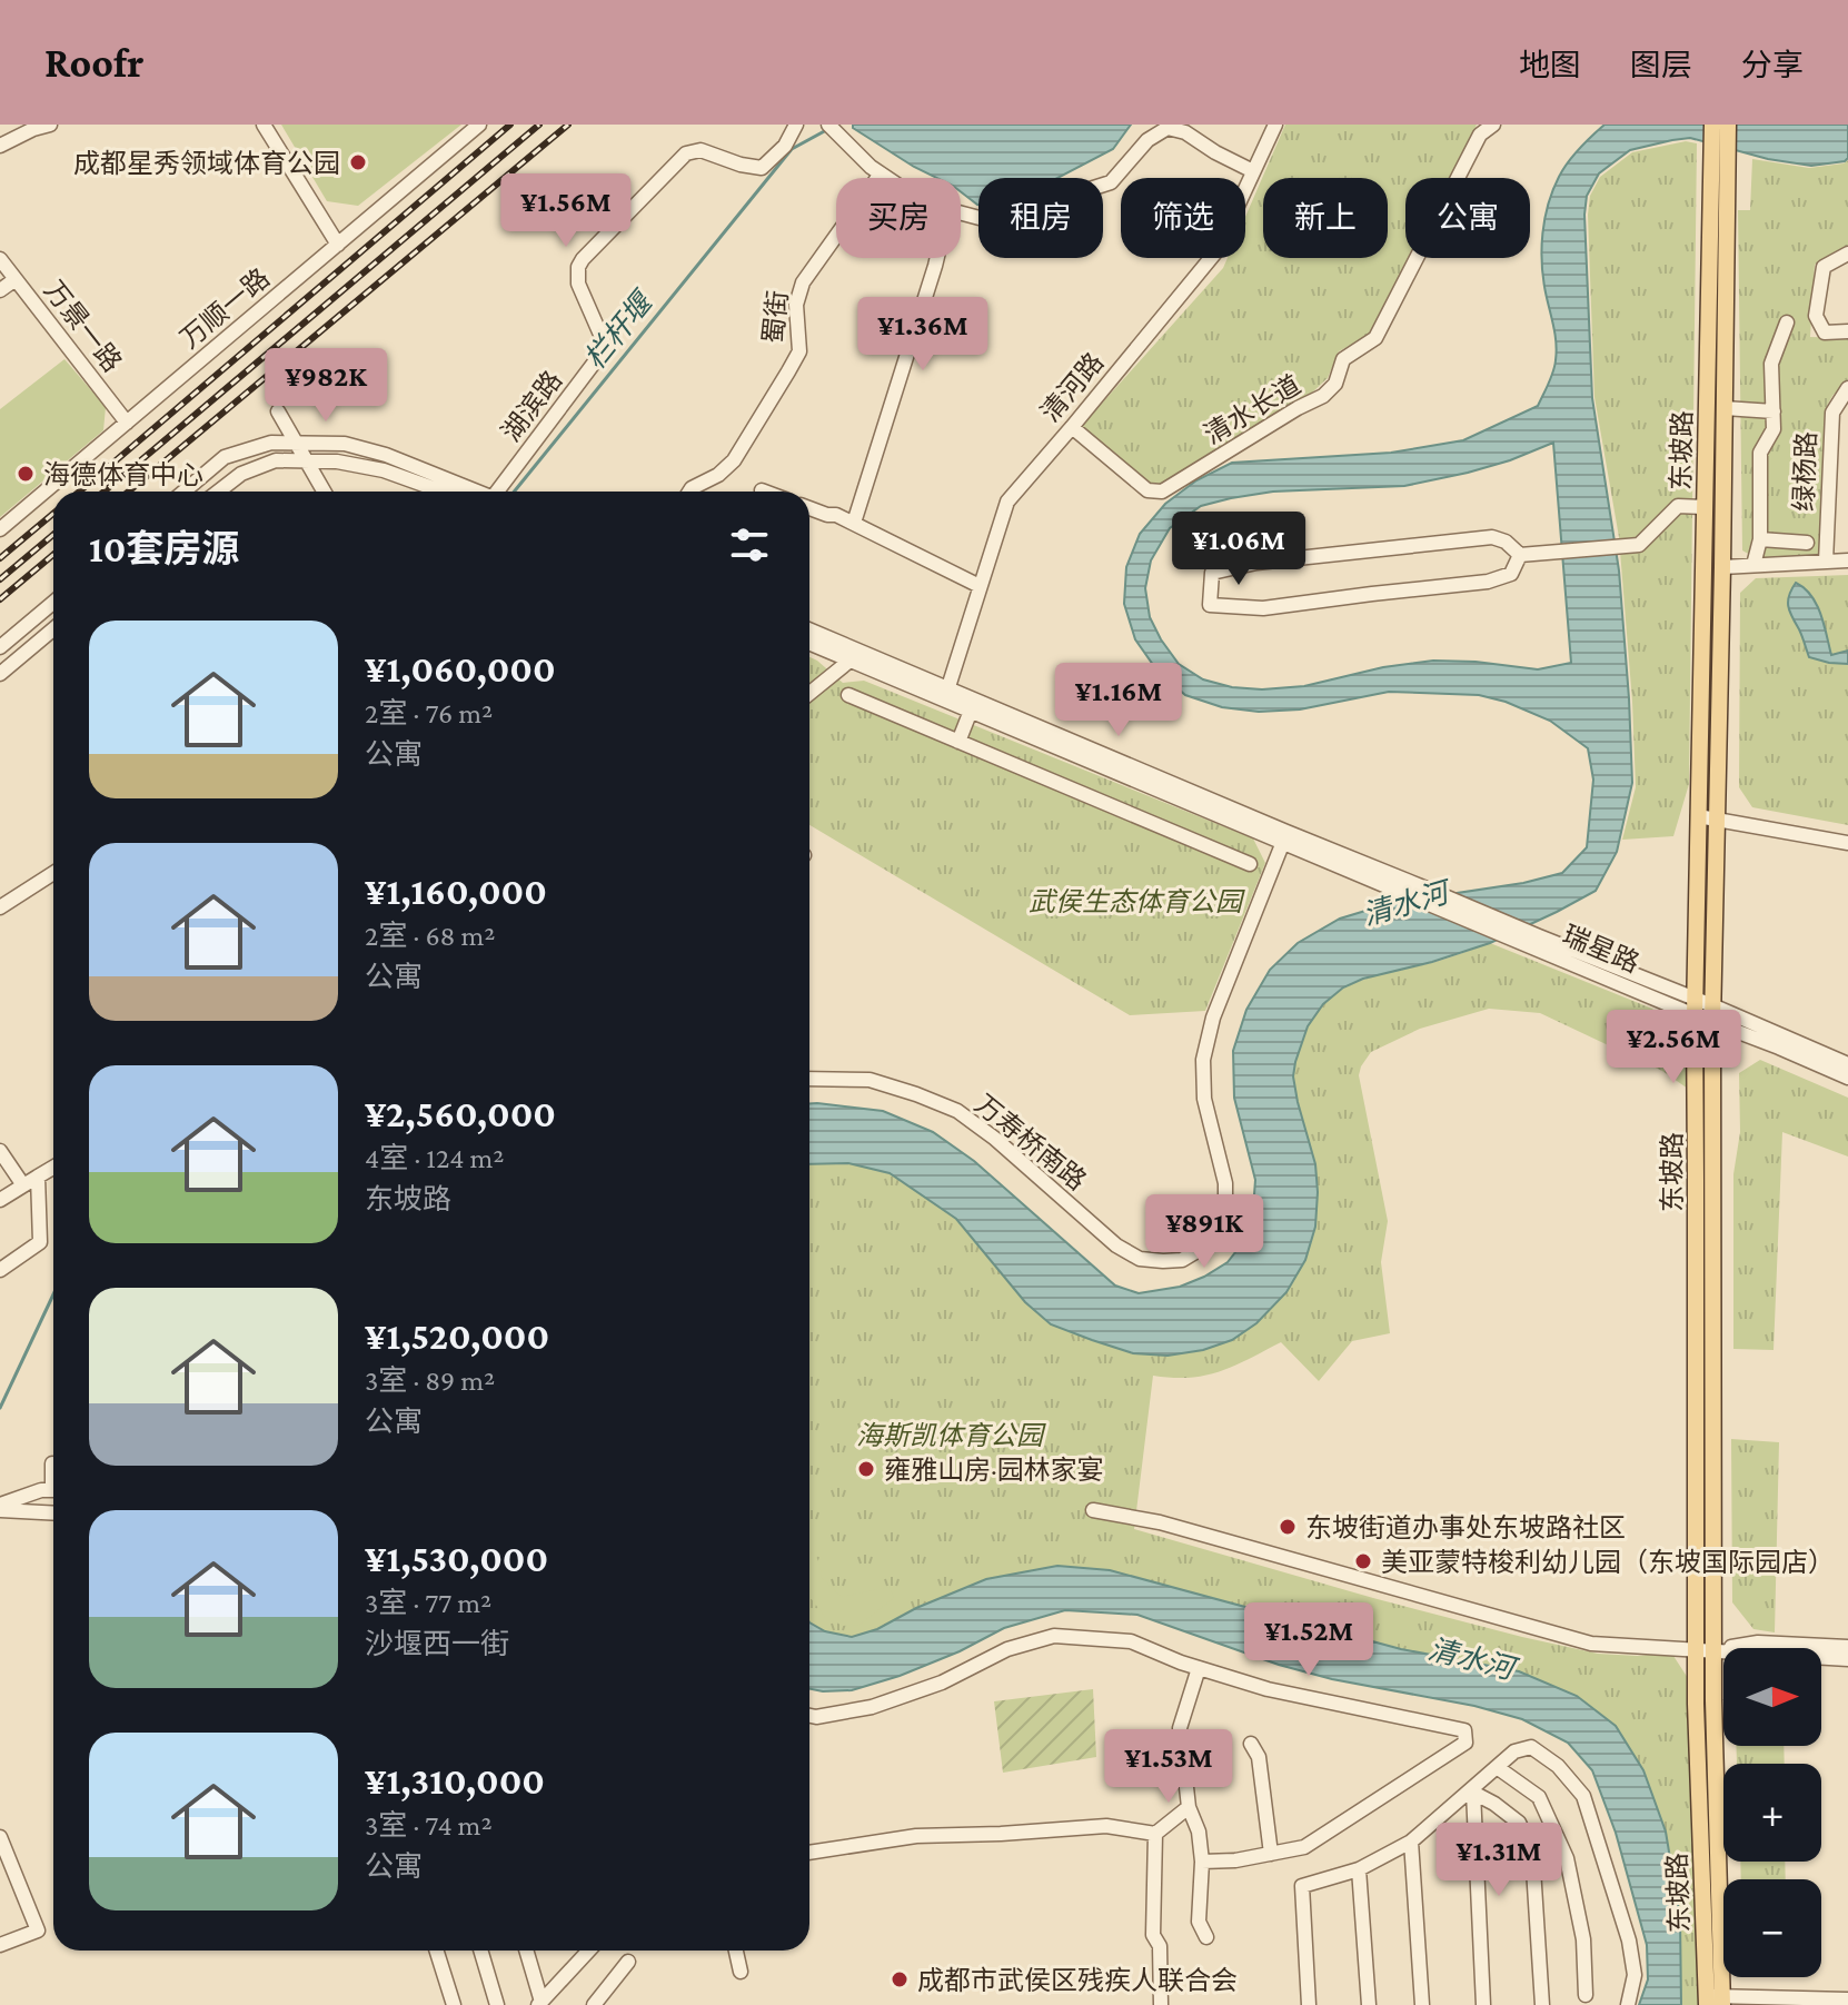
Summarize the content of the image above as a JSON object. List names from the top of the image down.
{
  "streets": {
    "main road": ["东坡路"],
    "street": [
      "万顺一路",
      "蜀街",
      "万景一路",
      "清河路",
      "湖滨路",
      "清水长道",
      "绿杨路",
      "瑞星路",
      "万寿桥南路"
    ]
  },
  "crossings": [
    ["万顺一路", "万景一路"],
    ["清河路", "清水长道"],
    ["东坡路", "瑞星路"]
  ],
  "water": ["栏杆堰", "清水河"],
  "parks": ["武侯生态体育公园", "海斯凯体育公园"],
  "places": [
    "成都星秀领域体育公园",
    "海德体育中心",
    "雍雅山房·园林家宴",
    "东坡街道办事处东坡路社区",
    "美亚蒙特梭利幼儿园（东坡国际园店）",
    "成都市武侯区残疾人联合会"
  ],
  "north": "right",
  "page": {
    "header": "Roofr",
    "nav": ["地图", "图层", "分享"],
    "price": [
      "¥1.56M",
      "¥1.36M",
      "¥982K",
      "¥1.06M",
      "¥1.16M",
      "¥2.56M",
      "¥891K",
      "¥1.52M",
      "¥1.53M",
      "¥1.31M"
    ],
    "chip": [
      "买房",
      "租房",
      "筛选",
      "新上",
      "公寓"
    ],
    "heading": "10套房源",
    "list": [
      {
        "name": "¥1,060,000",
        "note": "2室 · 76 m² · 公寓"
      },
      {
        "name": "¥1,160,000",
        "note": "2室 · 68 m² · 公寓"
      },
      {
        "name": "¥2,560,000",
        "note": "4室 · 124 m² · 东坡路"
      },
      {
        "name": "¥1,520,000",
        "note": "3室 · 89 m² · 公寓"
      },
      {
        "name": "¥1,530,000",
        "note": "3室 · 77 m² · 沙堰西一街"
      },
      {
        "name": "¥1,310,000",
        "note": "3室 · 74 m² · 公寓"
      }
    ],
    "map_buttons": ["+", "−"]
  }
}
